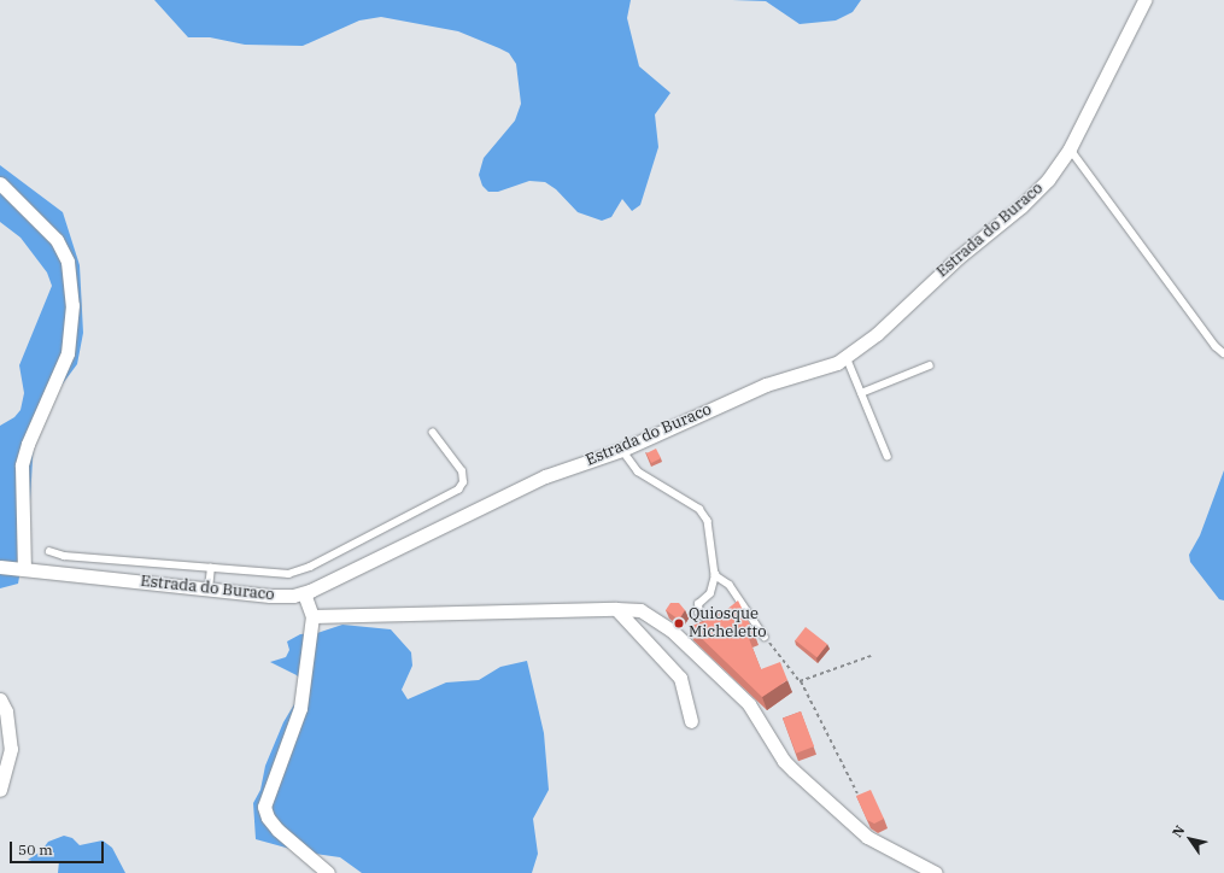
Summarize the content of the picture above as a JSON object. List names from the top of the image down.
{
  "streets": {
    "street": ["Estrada do Buraco"]
  },
  "places": ["Quiosque Micheletto"],
  "scale_bar": "50 m",
  "north": "top left"
}
